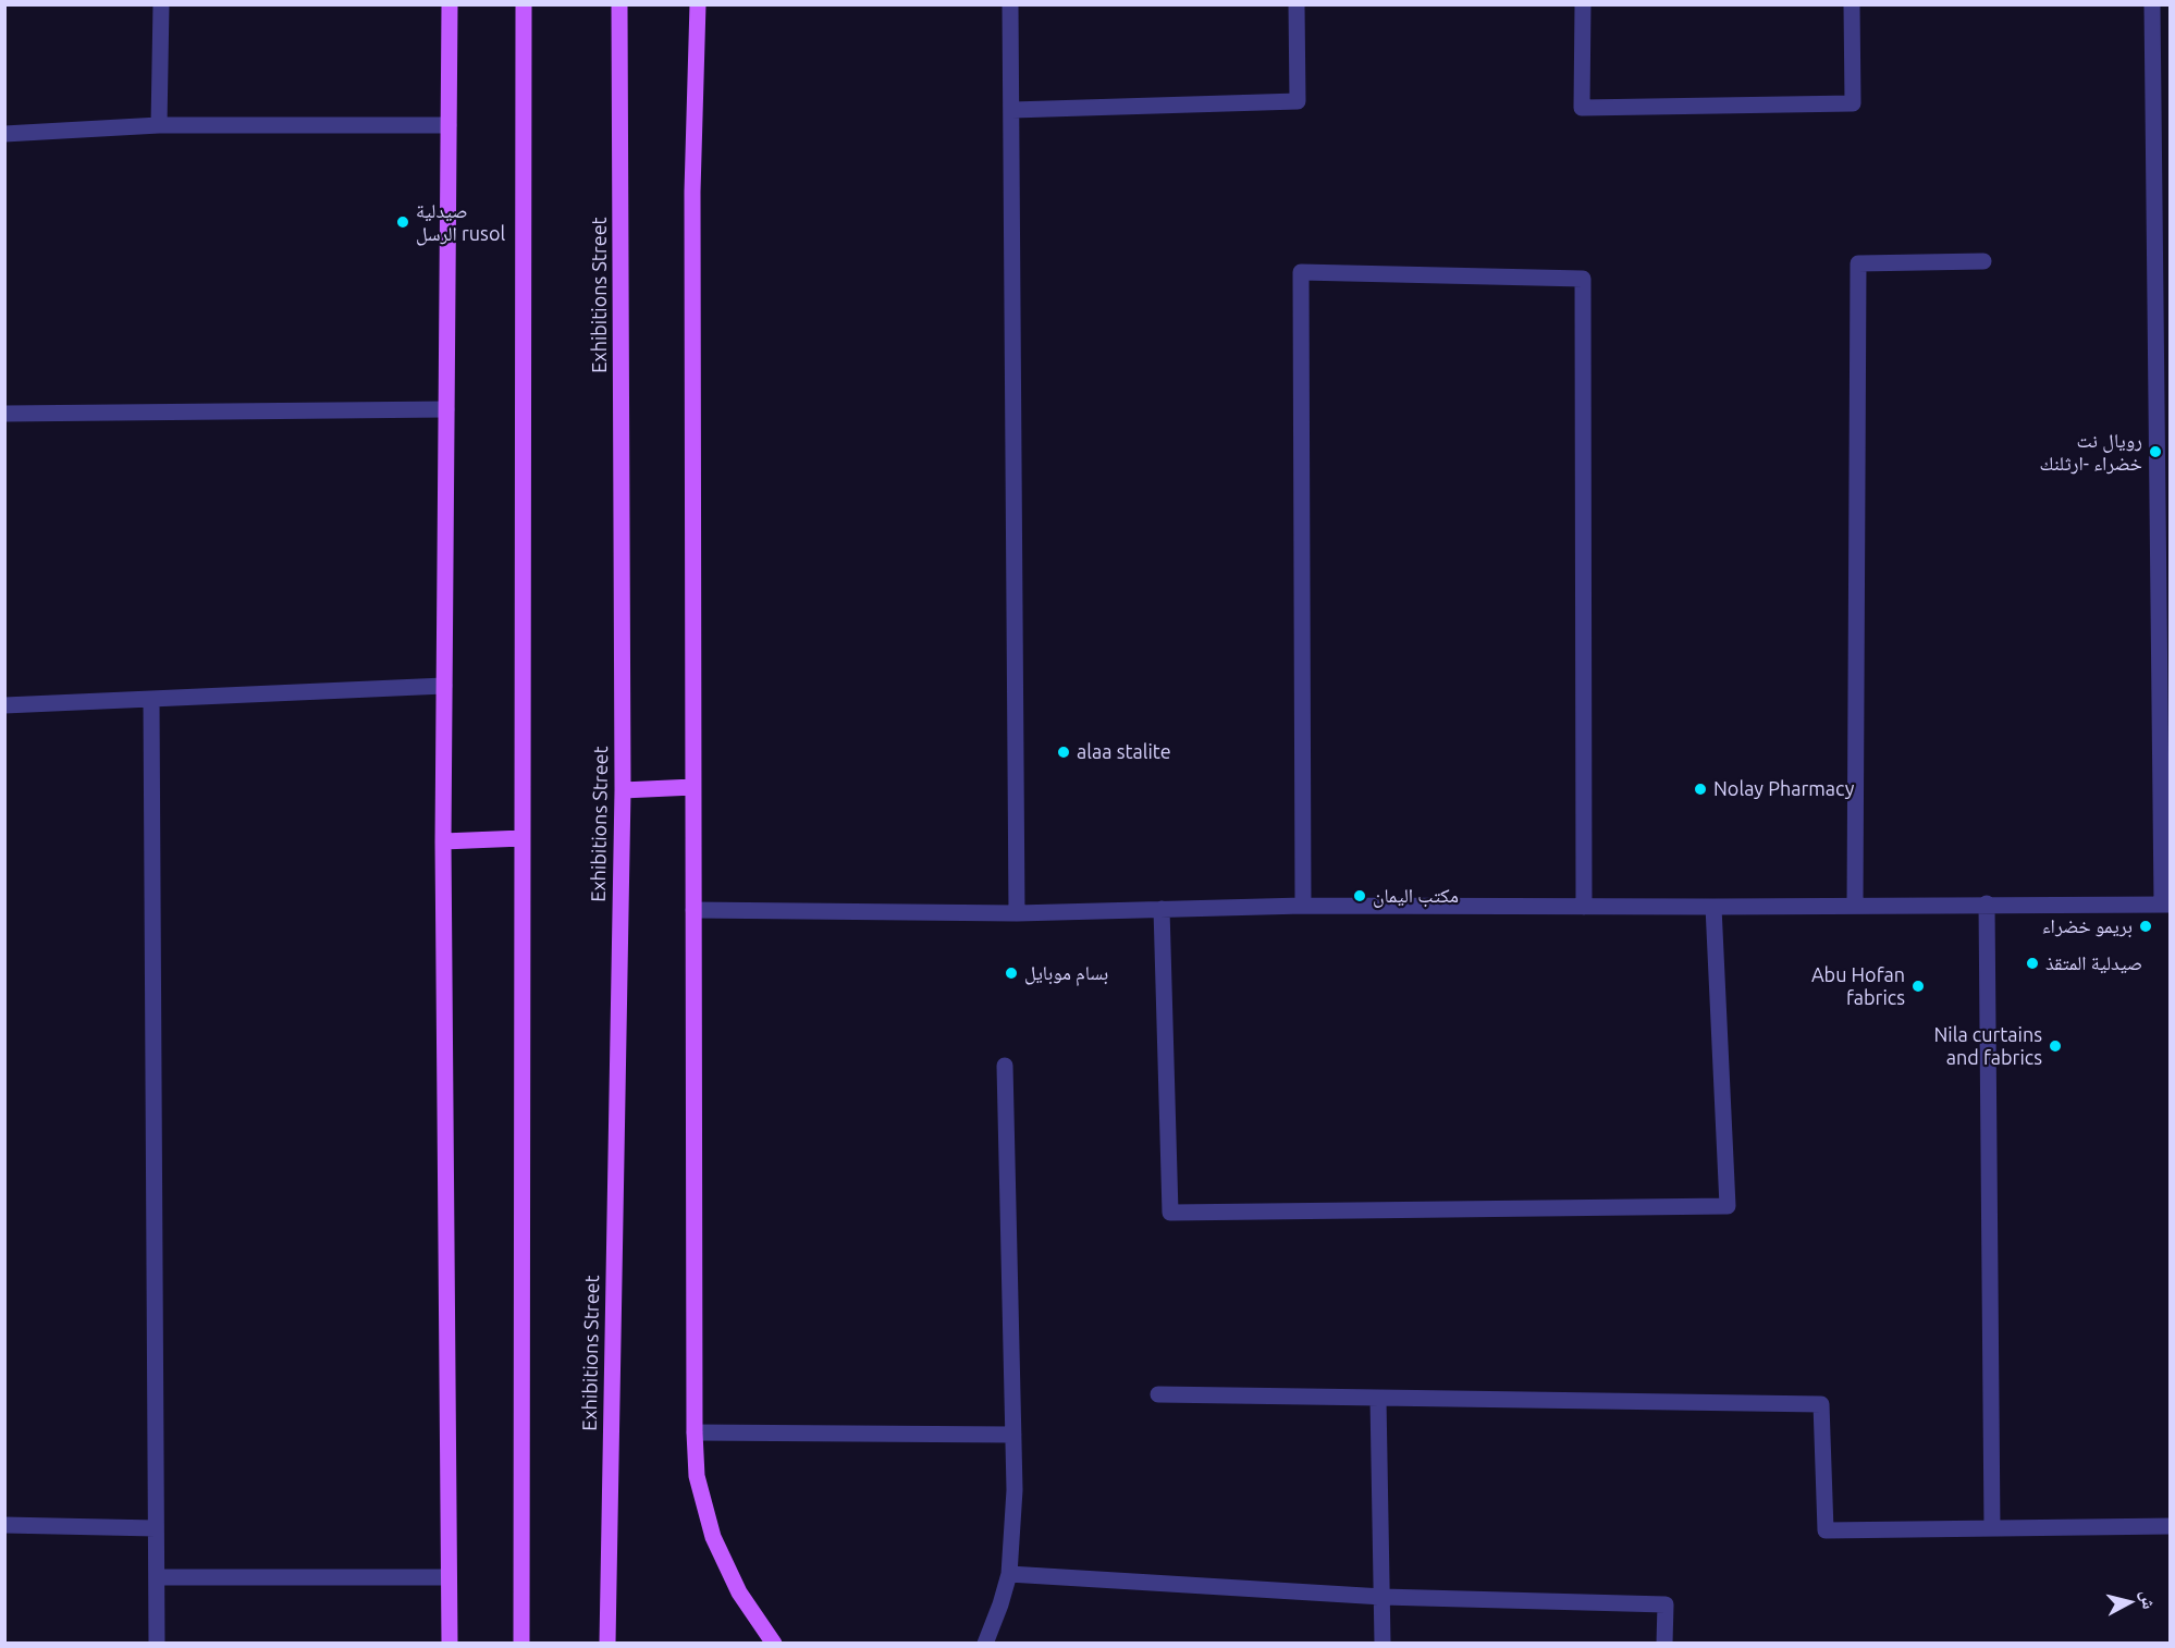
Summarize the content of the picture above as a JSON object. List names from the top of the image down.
{
  "streets": {
    "main road": ["Exhibitions Street"]
  },
  "places": [
    "صيدلية الرسل rusol",
    "رويال نت خضراء -ارثلنك",
    "alaa stalite",
    "Nolay Pharmacy",
    "مكتب اليمان",
    "بريمو خضراء",
    "صيدلية المتقذ",
    "بسام موبايل",
    "Abu Hofan fabrics",
    "Nila curtains and fabrics"
  ],
  "north": "right"
}
